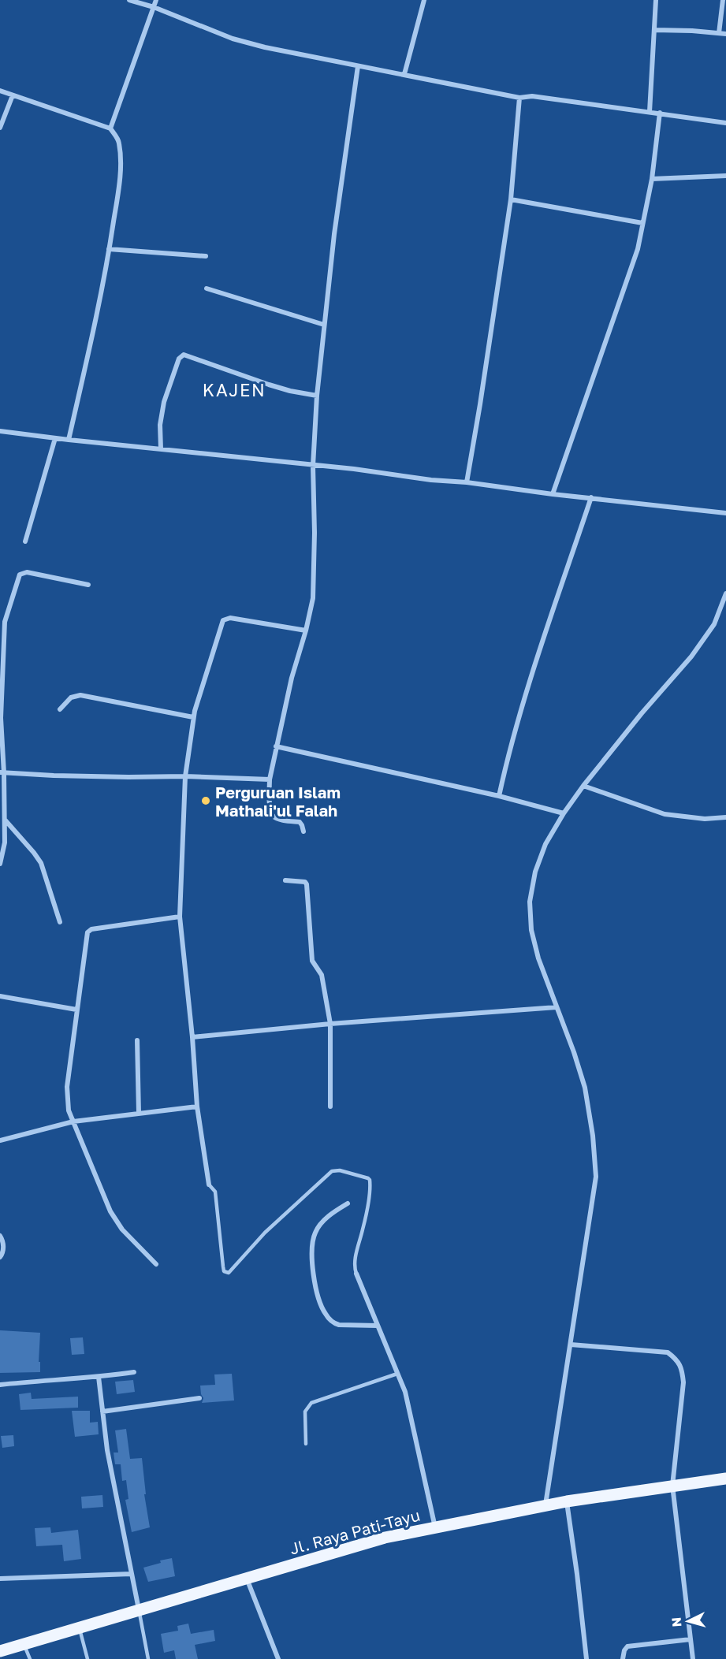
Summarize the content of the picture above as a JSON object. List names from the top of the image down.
{
  "streets": {
    "main road": ["Jl. Raya Pati-Tayu"]
  },
  "districts": ["KAJEN"],
  "places": ["Perguruan Islam Mathali'ul Falah"],
  "north": "left"
}
